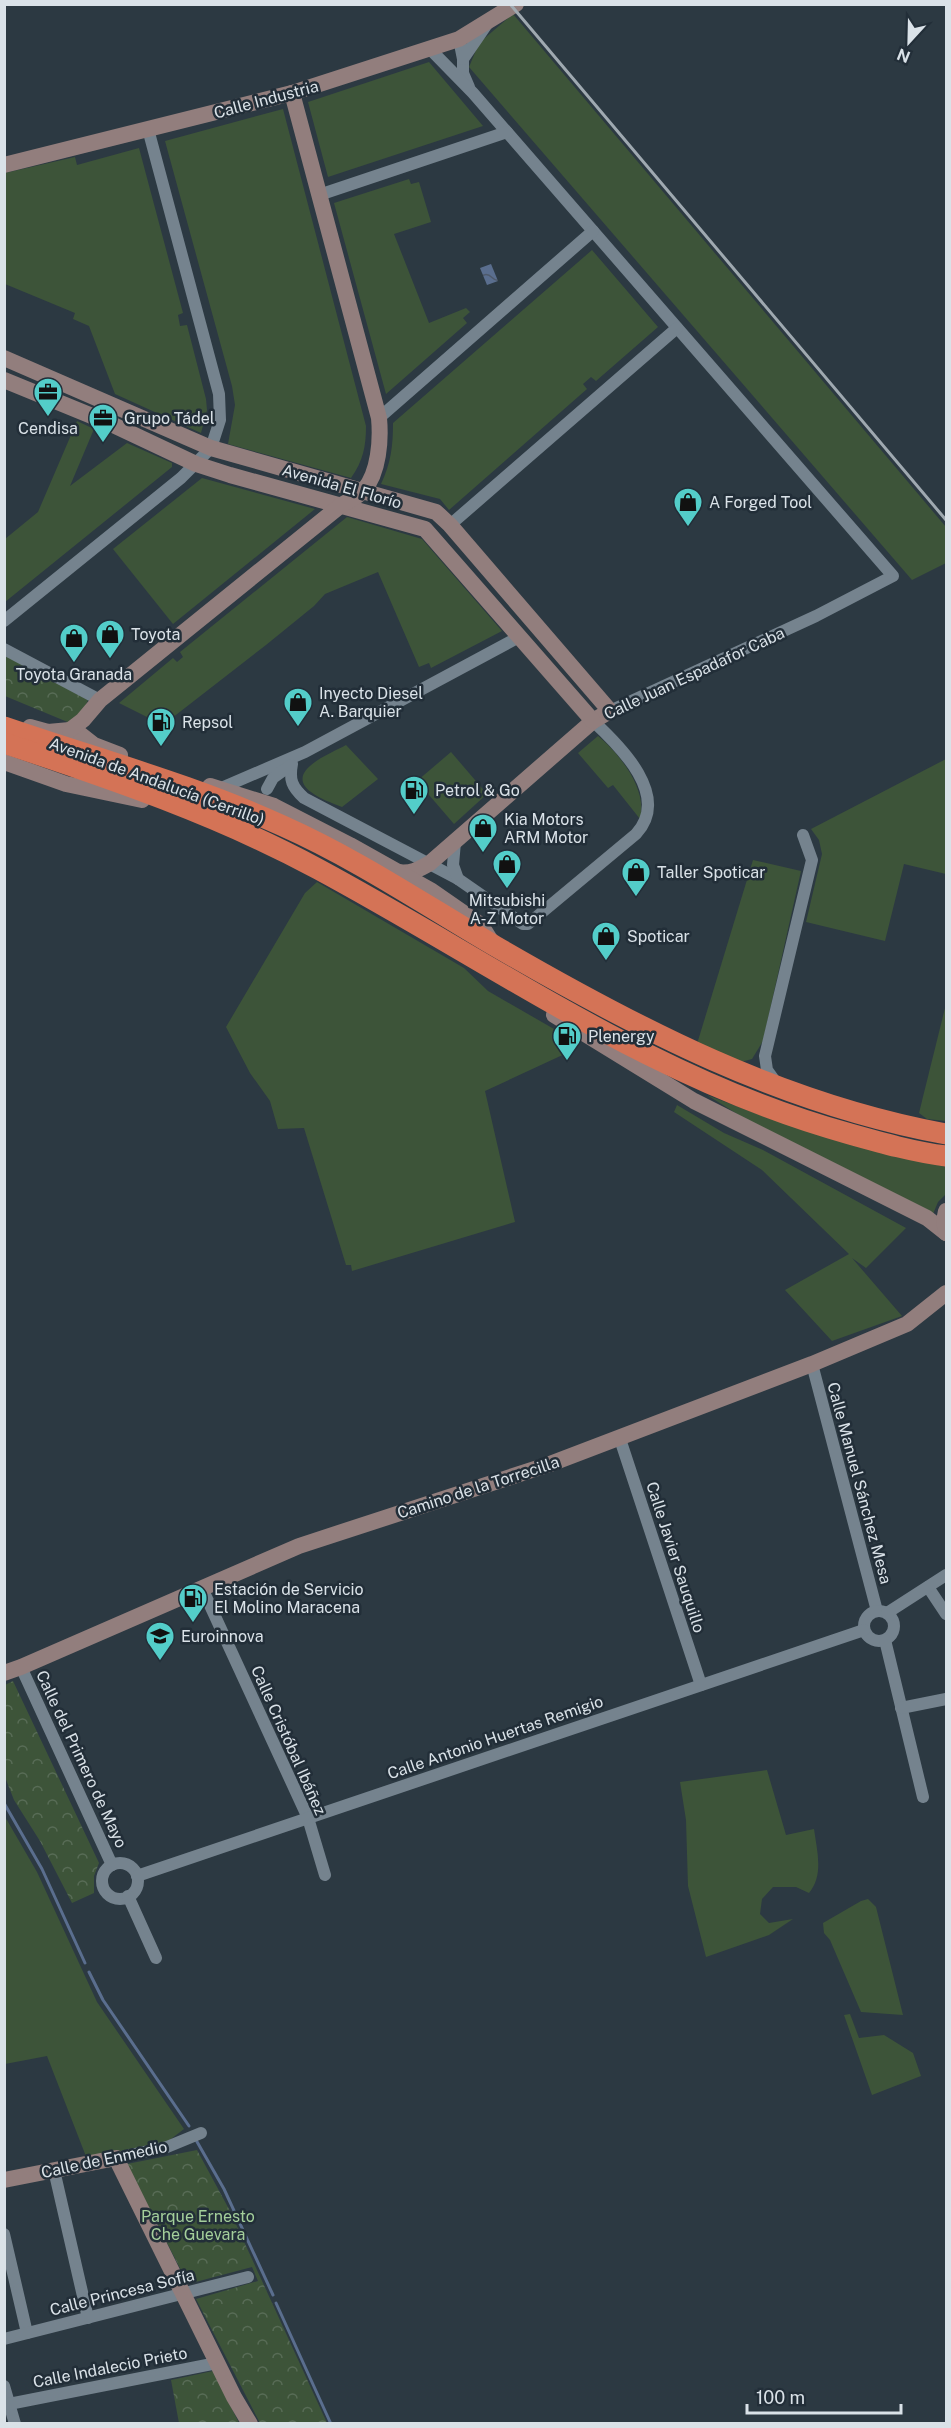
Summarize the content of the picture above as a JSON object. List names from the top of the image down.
{
  "streets": {
    "highway": ["Avenida de Andalucía (Cerrillo)"],
    "street": [
      "Calle Industria",
      "Avenida El Florío",
      "Calle Juan Espadafor Caba",
      "Calle Manuel Sánchez Mesa",
      "Camino de la Torrecilla",
      "Calle Javier Sauquillo",
      "Calle Antonio Huertas Remigio",
      "Calle Cristóbal Ibáñez",
      "Calle del Primero de Mayo",
      "Calle de Enmedio",
      "Calle Princesa Sofía",
      "Calle Indalecio Prieto"
    ]
  },
  "crossings": [
    ["Avenida El Florío", "Calle Juan Espadafor Caba"],
    ["Calle Manuel Sánchez Mesa", "Camino de la Torrecilla"],
    ["Calle Manuel Sánchez Mesa", "Calle Antonio Huertas Remigio"],
    ["Camino de la Torrecilla", "Calle Javier Sauquillo"],
    ["Camino de la Torrecilla", "Calle Cristóbal Ibáñez"],
    ["Camino de la Torrecilla", "Calle del Primero de Mayo"],
    ["Calle Javier Sauquillo", "Calle Antonio Huertas Remigio"],
    ["Calle Antonio Huertas Remigio", "Calle Cristóbal Ibáñez"],
    ["Calle Antonio Huertas Remigio", "Calle del Primero de Mayo"]
  ],
  "parks": ["Parque Ernesto Che Guevara"],
  "places": {
    "office": ["Cendisa", "Grupo Tádel"],
    "shop": [
      "A Forged Tool",
      "Toyota",
      "Toyota Granada",
      "Inyecto Diesel A. Barquier",
      "Kia Motors ARM Motor",
      "Mitsubishi A-Z Motor",
      "Taller Spoticar",
      "Spoticar"
    ],
    "fuel station": [
      "Repsol",
      "Petrol & Go",
      "Plenergy",
      "Estación de Servicio El Molino Maracena"
    ],
    "school or university": ["Euroinnova"]
  },
  "scale_bar": "100 m",
  "north": "bottom"
}
